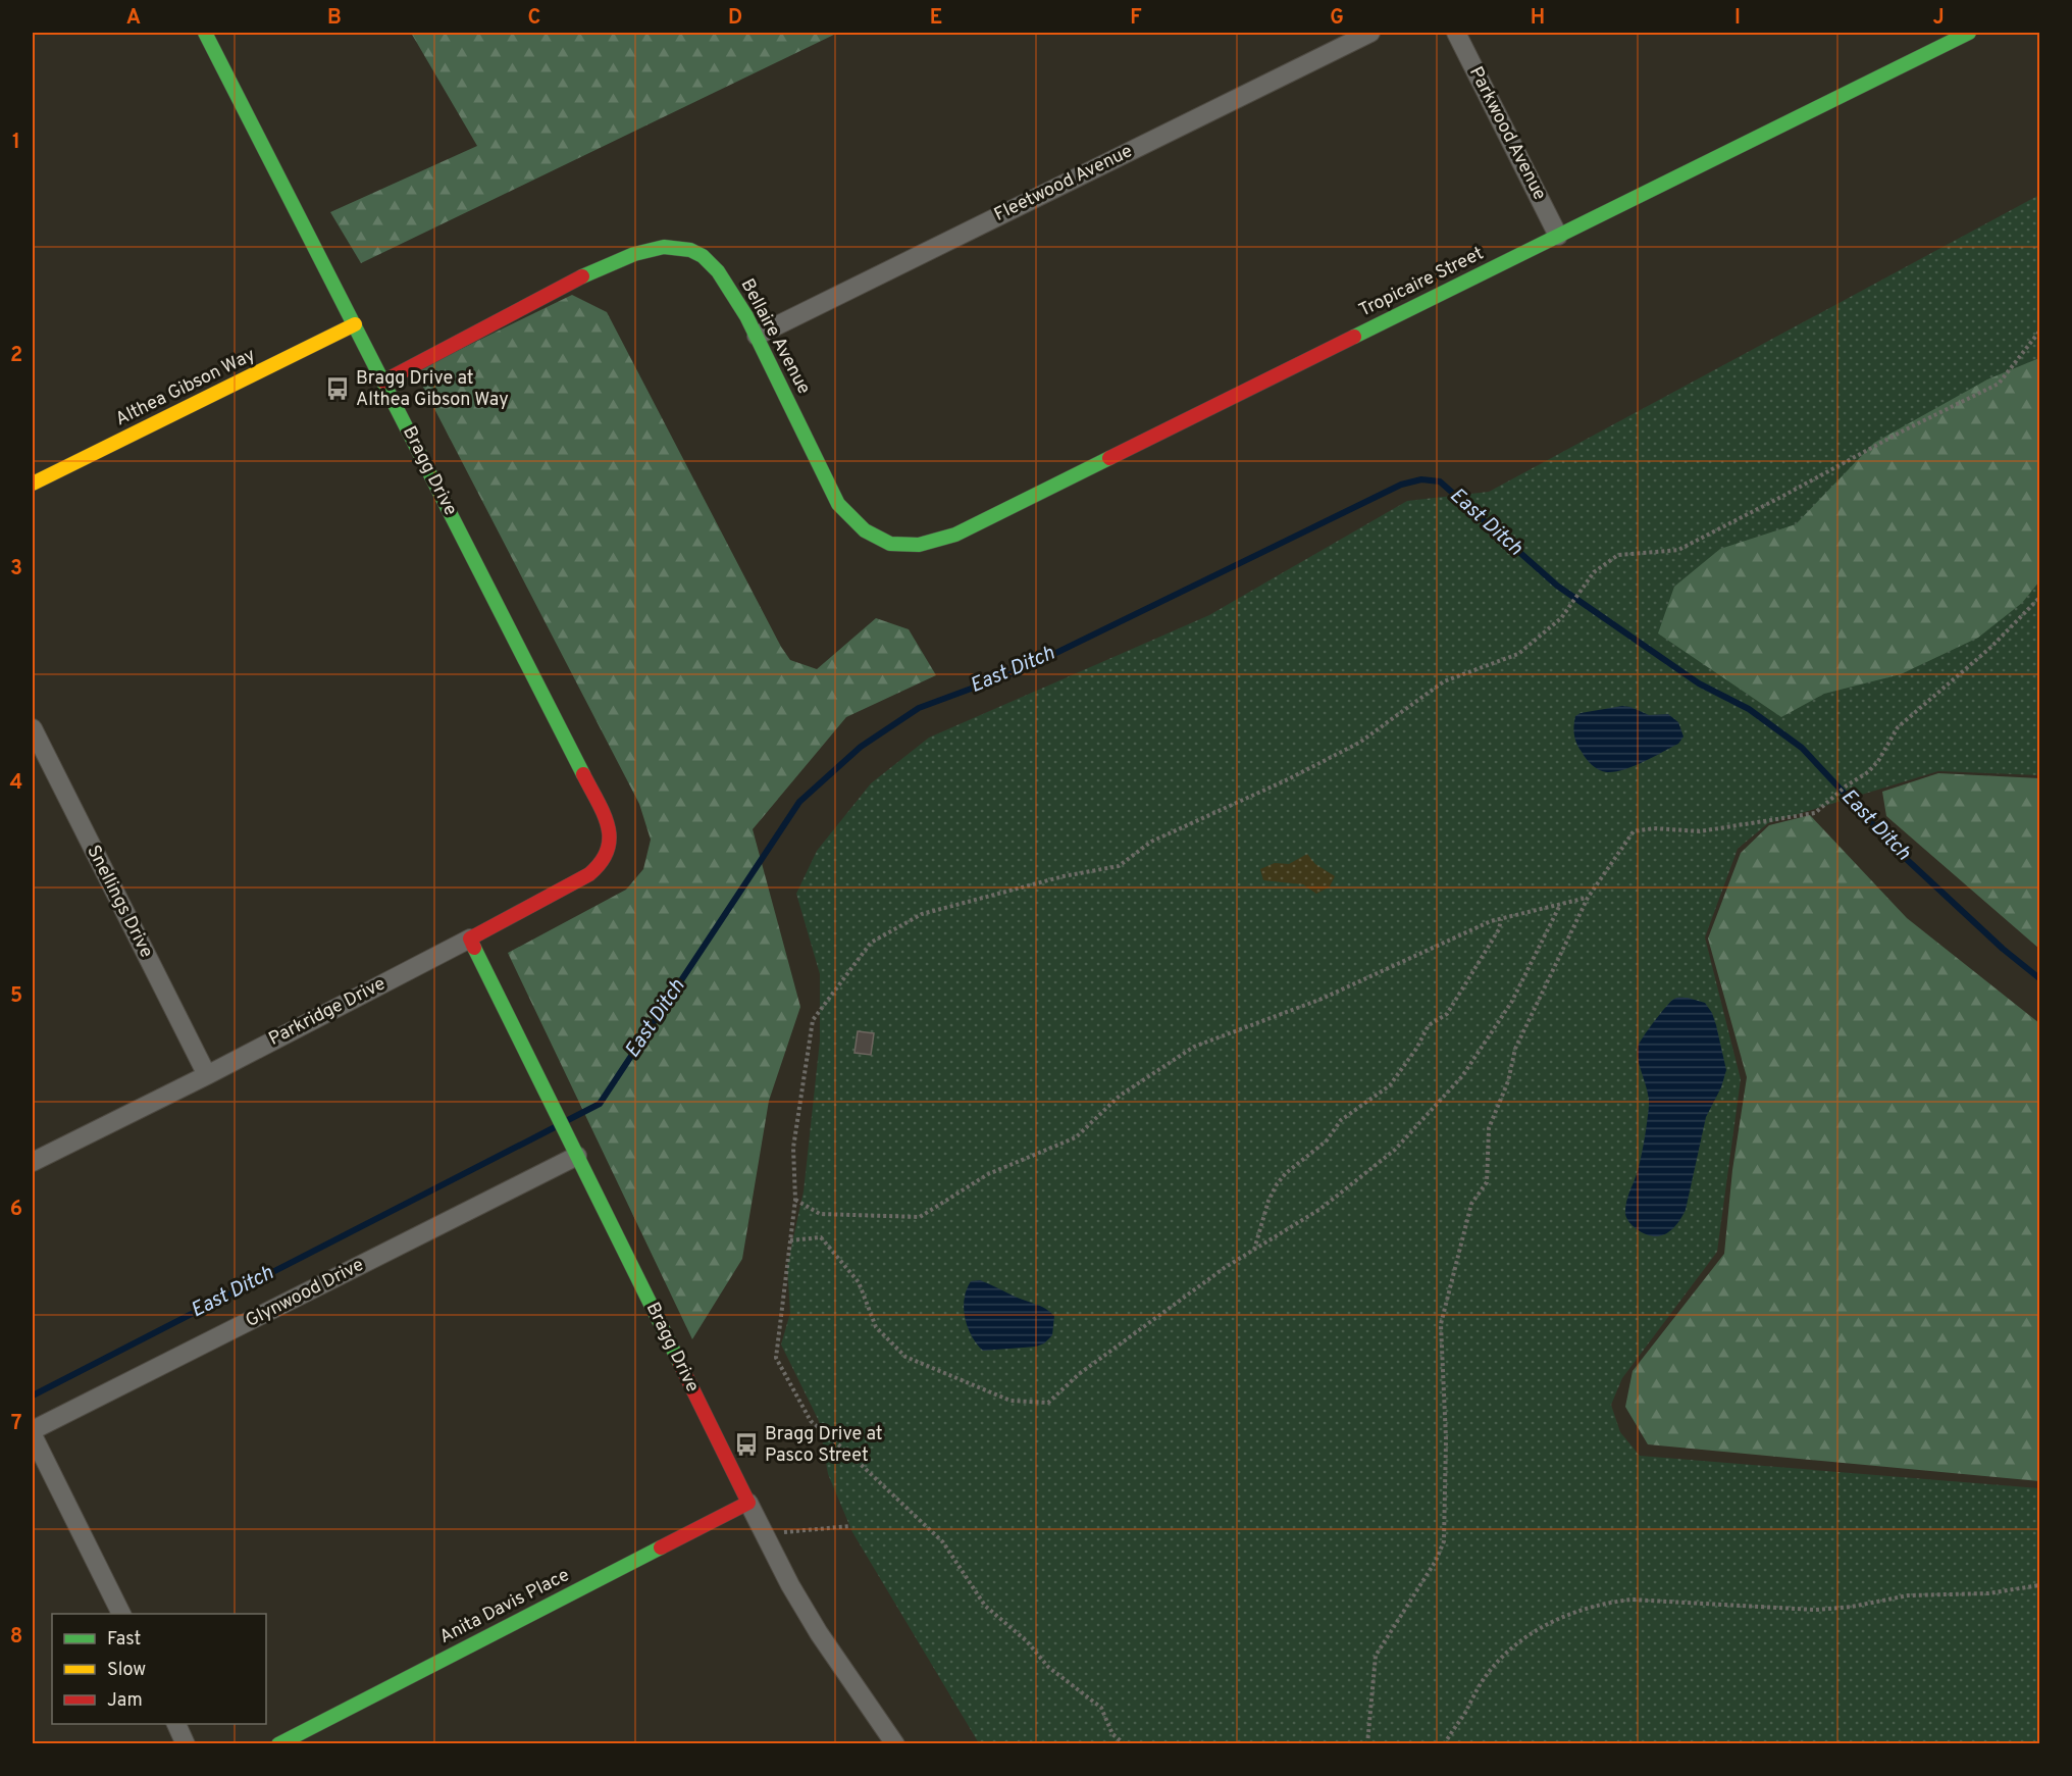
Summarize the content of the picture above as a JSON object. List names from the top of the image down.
{
  "streets": {
    "street": [
      "Parkwood Avenue",
      "Fleetwood Avenue",
      "Tropicaire Street",
      "Bellaire Avenue",
      "Althea Gibson Way",
      "Bragg Drive",
      "Snellings Drive",
      "Parkridge Drive",
      "Glynwood Drive",
      "Anita Davis Place"
    ]
  },
  "crossings": [
    ["Parkwood Avenue", "Tropicaire Street"],
    ["Fleetwood Avenue", "Bellaire Avenue"],
    ["Tropicaire Street", "Bellaire Avenue"],
    ["Bellaire Avenue", "Bragg Drive"],
    ["Althea Gibson Way", "Bragg Drive"],
    ["Bragg Drive", "Parkridge Drive"],
    ["Bragg Drive", "Glynwood Drive"],
    ["Bragg Drive", "Anita Davis Place"],
    ["Snellings Drive", "Parkridge Drive"]
  ],
  "water": ["East Ditch"],
  "places": {
    "bus stop": ["Bragg Drive at Althea Gibson Way", "Bragg Drive at Pasco Street"]
  },
  "legend": ["Fast", "Slow", "Jam"],
  "grid": {
    "columns": [
      "A",
      "B",
      "C",
      "D",
      "E",
      "F",
      "G",
      "H",
      "I",
      "J"
    ],
    "rows": [
      "1",
      "2",
      "3",
      "4",
      "5",
      "6",
      "7",
      "8"
    ]
  }
}
